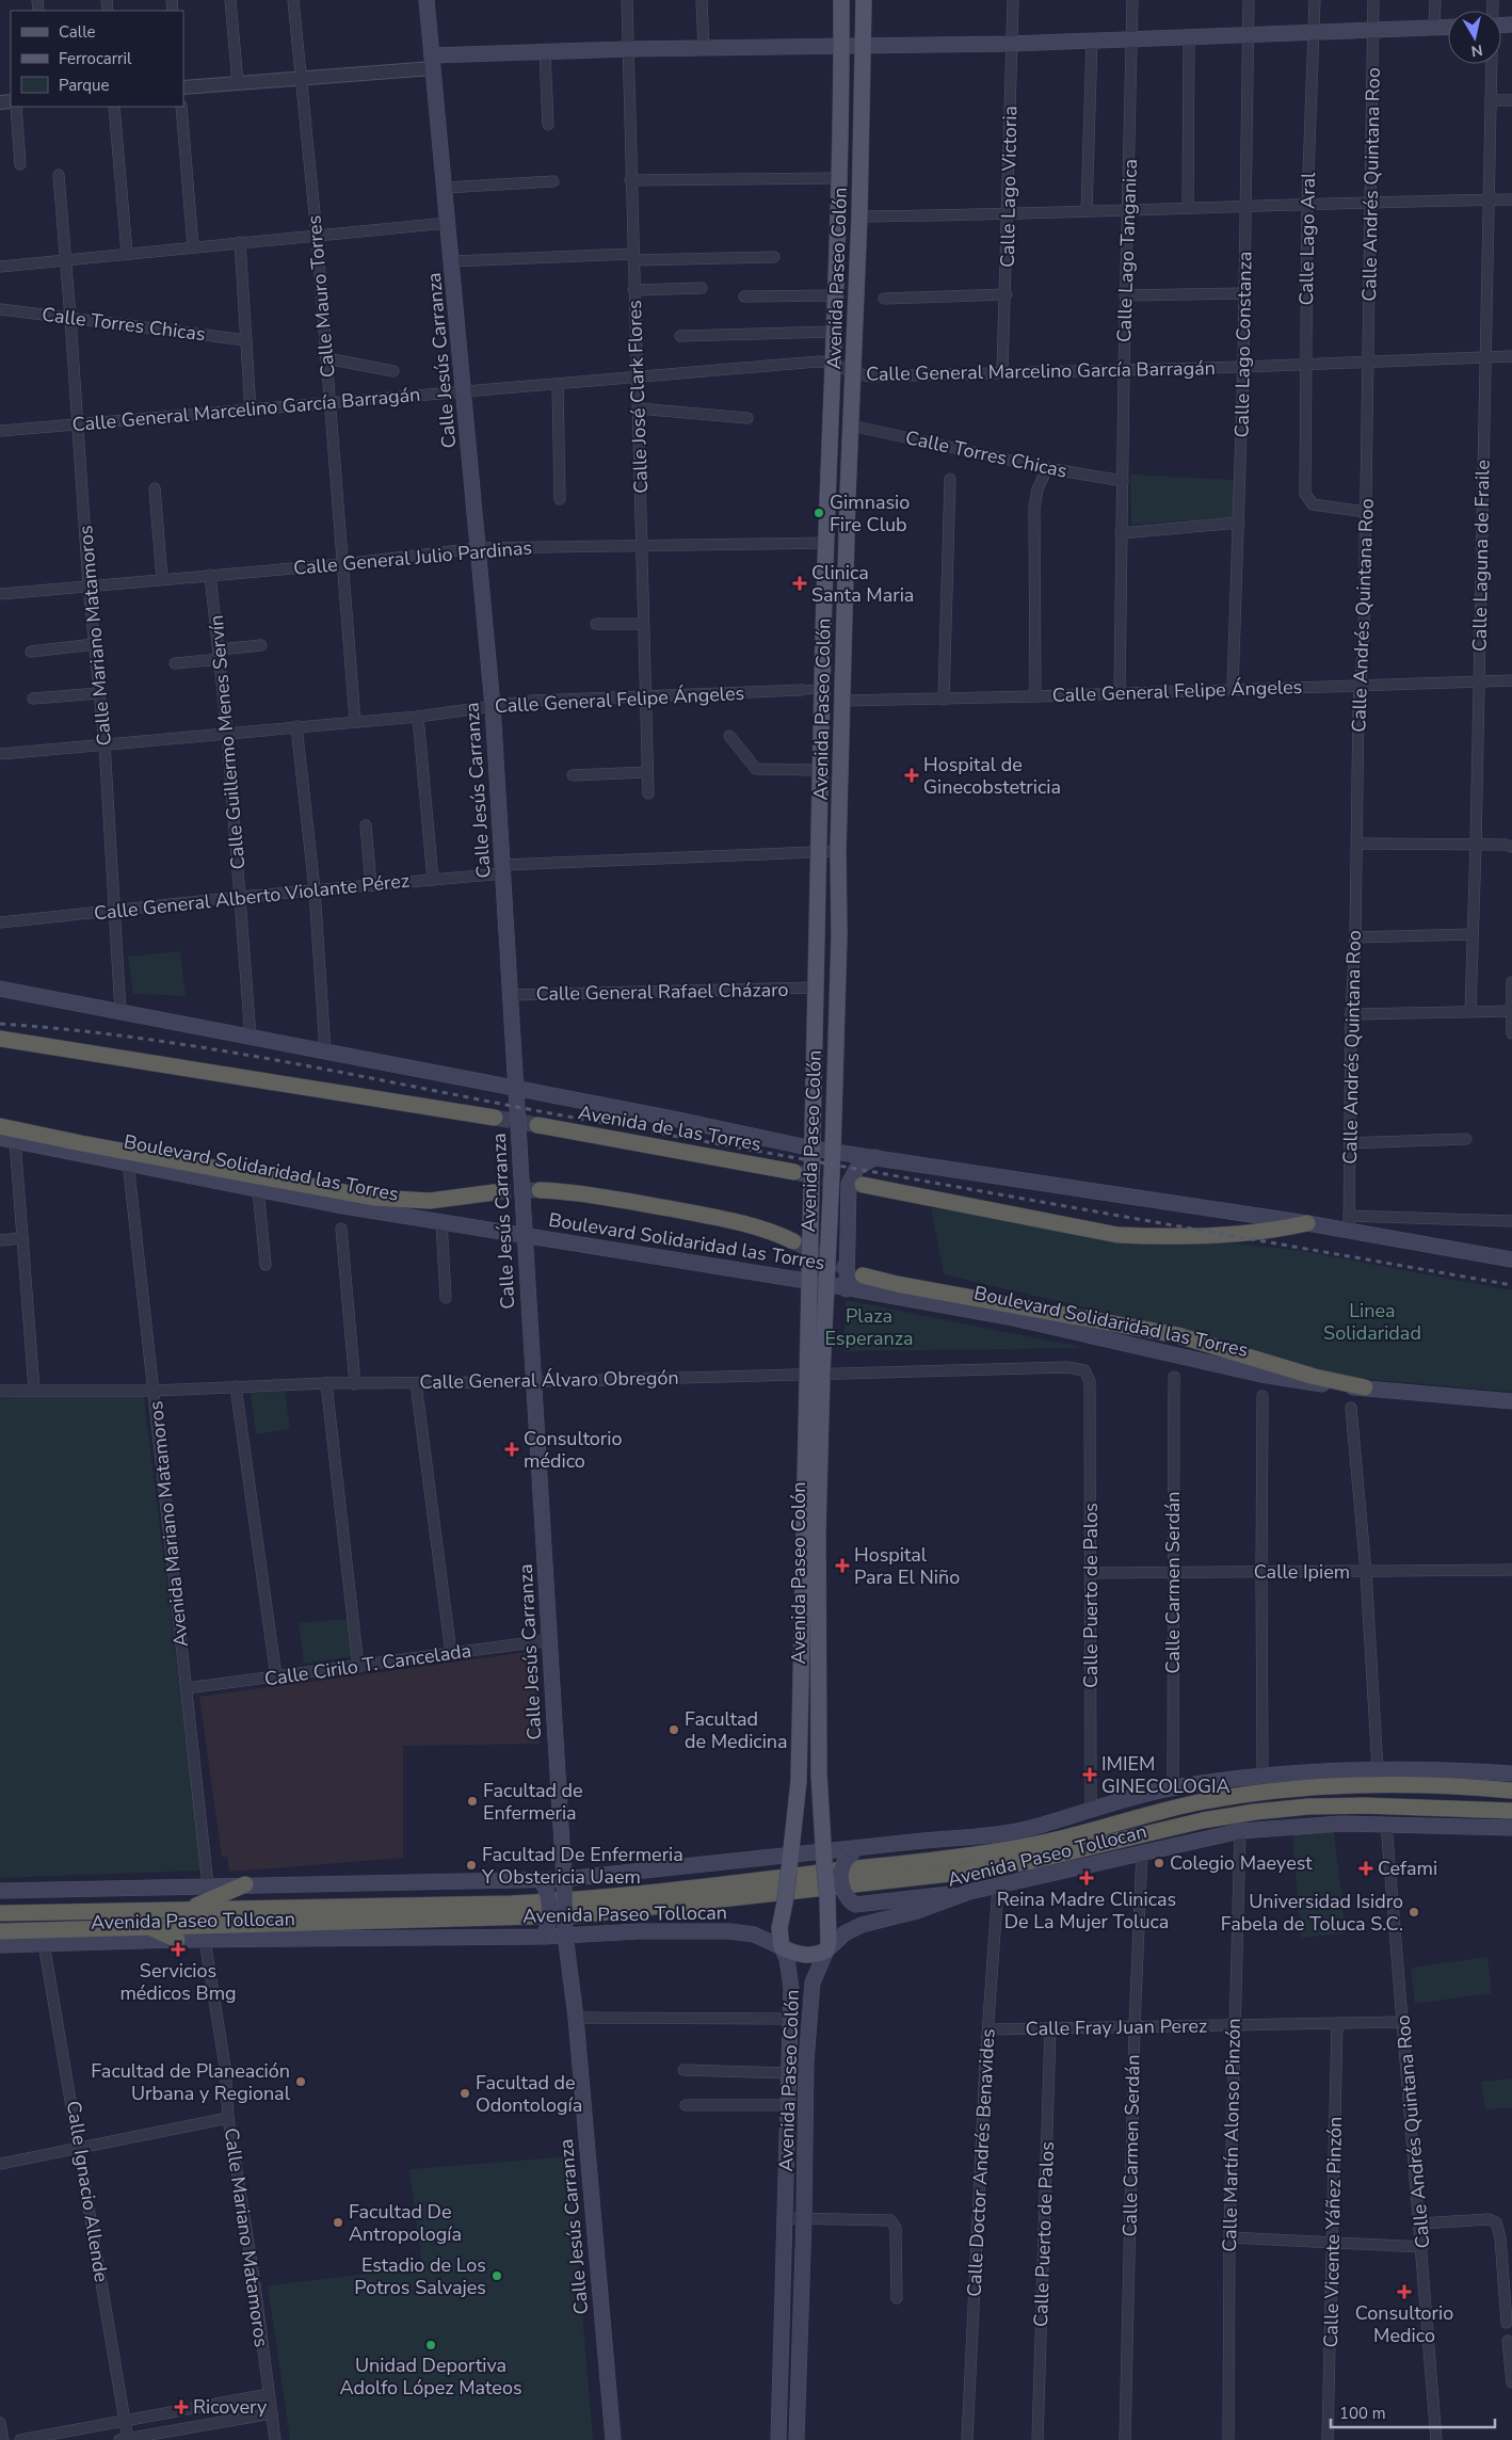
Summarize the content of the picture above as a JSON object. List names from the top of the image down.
{
  "streets": {
    "highway": ["Avenida de las Torres", "Boulevard Solidaridad las Torres", "Avenida Paseo Tollocan"],
    "main road": ["Avenida Paseo Colón", "Calle Jesús Carranza"],
    "street": [
      "Calle Andrés Quintana Roo",
      "Calle Lago Victoria",
      "Calle Lago Aral",
      "Calle Lago Tanganica",
      "Calle Mauro Torres",
      "Calle Torres Chicas",
      "Calle Lago Constanza",
      "Calle General Marcelino García Barragán",
      "Calle José Clark Flores",
      "Calle Laguna de Fraile",
      "Calle General Julio Pardinas",
      "Calle Mariano Matamoros",
      "Calle General Felipe Ángeles",
      "Calle Guillermo Menes Servín",
      "Calle General Alberto Violante Pérez",
      "Calle General Rafael Cházaro",
      "Calle General Álvaro Obregón",
      "Avenida Mariano Matamoros",
      "Calle Ipiem",
      "Calle Carmen Serdán",
      "Calle Puerto de Palos",
      "Calle Cirilo T. Cancelada",
      "Calle Fray Juan Perez",
      "Calle Martín Alonso Pinzón",
      "Calle Doctor Andrés Benavides",
      "Calle Ignacio Allende",
      "Calle Vicente Yáñez Pinzón"
    ]
  },
  "crossings": [
    ["Calle Andrés Quintana Roo", "Calle Lago Aral"],
    ["Calle Andrés Quintana Roo", "Calle General Marcelino García Barragán"],
    ["Calle Andrés Quintana Roo", "Calle General Felipe Ángeles"],
    ["Calle Andrés Quintana Roo", "Avenida Paseo Tollocan"],
    ["Calle Andrés Quintana Roo", "Calle Fray Juan Perez"],
    ["Calle Lago Victoria", "Calle General Marcelino García Barragán"],
    ["Calle Lago Aral", "Calle General Marcelino García Barragán"],
    ["Calle Lago Tanganica", "Calle Torres Chicas"],
    ["Calle Lago Tanganica", "Calle General Marcelino García Barragán"],
    ["Calle Lago Tanganica", "Calle General Felipe Ángeles"],
    ["Avenida Paseo Colón", "Calle Torres Chicas"],
    ["Avenida Paseo Colón", "Calle General Marcelino García Barragán"],
    ["Avenida Paseo Colón", "Calle General Julio Pardinas"],
    ["Avenida Paseo Colón", "Calle General Felipe Ángeles"],
    ["Avenida Paseo Colón", "Calle General Alberto Violante Pérez"],
    ["Avenida Paseo Colón", "Calle General Rafael Cházaro"],
    ["Avenida Paseo Colón", "Boulevard Solidaridad las Torres"],
    ["Avenida Paseo Colón", "Calle General Álvaro Obregón"],
    ["Avenida Paseo Colón", "Avenida Paseo Tollocan"],
    ["Calle Mauro Torres", "Calle General Marcelino García Barragán"],
    ["Calle Mauro Torres", "Calle General Julio Pardinas"],
    ["Calle Mauro Torres", "Calle General Felipe Ángeles"],
    ["Calle Torres Chicas", "Calle Mariano Matamoros"],
    ["Calle Lago Constanza", "Calle General Marcelino García Barragán"],
    ["Calle Lago Constanza", "Calle General Felipe Ángeles"],
    ["Calle Jesús Carranza", "Calle General Marcelino García Barragán"],
    ["Calle Jesús Carranza", "Calle General Julio Pardinas"],
    ["Calle Jesús Carranza", "Calle General Felipe Ángeles"],
    ["Calle Jesús Carranza", "Calle General Alberto Violante Pérez"],
    ["Calle Jesús Carranza", "Calle General Rafael Cházaro"],
    ["Calle Jesús Carranza", "Boulevard Solidaridad las Torres"],
    ["Calle Jesús Carranza", "Calle General Álvaro Obregón"],
    ["Calle Jesús Carranza", "Calle Cirilo T. Cancelada"],
    ["Calle Jesús Carranza", "Avenida Paseo Tollocan"],
    ["Calle General Marcelino García Barragán", "Calle José Clark Flores"],
    ["Calle General Marcelino García Barragán", "Calle Laguna de Fraile"],
    ["Calle General Marcelino García Barragán", "Calle Mariano Matamoros"],
    ["Calle José Clark Flores", "Calle General Julio Pardinas"],
    ["Calle José Clark Flores", "Calle General Felipe Ángeles"],
    ["Calle Laguna de Fraile", "Calle General Felipe Ángeles"],
    ["Calle General Julio Pardinas", "Calle Mariano Matamoros"],
    ["Calle General Julio Pardinas", "Calle Guillermo Menes Servín"],
    ["Calle Mariano Matamoros", "Calle General Felipe Ángeles"],
    ["Calle Mariano Matamoros", "Calle General Alberto Violante Pérez"],
    ["Calle Mariano Matamoros", "Avenida Paseo Tollocan"],
    ["Calle General Felipe Ángeles", "Calle Guillermo Menes Servín"],
    ["Calle Guillermo Menes Servín", "Calle General Alberto Violante Pérez"],
    ["Boulevard Solidaridad las Torres", "Avenida Mariano Matamoros"],
    ["Calle General Álvaro Obregón", "Avenida Mariano Matamoros"],
    ["Calle General Álvaro Obregón", "Calle Puerto de Palos"],
    ["Avenida Mariano Matamoros", "Calle Cirilo T. Cancelada"],
    ["Avenida Mariano Matamoros", "Avenida Paseo Tollocan"],
    ["Calle Ipiem", "Calle Carmen Serdán"],
    ["Calle Ipiem", "Calle Puerto de Palos"],
    ["Calle Carmen Serdán", "Avenida Paseo Tollocan"],
    ["Calle Carmen Serdán", "Calle Fray Juan Perez"],
    ["Calle Puerto de Palos", "Avenida Paseo Tollocan"],
    ["Calle Puerto de Palos", "Calle Fray Juan Perez"],
    ["Avenida Paseo Tollocan", "Calle Martín Alonso Pinzón"],
    ["Avenida Paseo Tollocan", "Calle Doctor Andrés Benavides"],
    ["Avenida Paseo Tollocan", "Calle Ignacio Allende"],
    ["Calle Fray Juan Perez", "Calle Martín Alonso Pinzón"],
    ["Calle Fray Juan Perez", "Calle Doctor Andrés Benavides"],
    ["Calle Fray Juan Perez", "Calle Vicente Yáñez Pinzón"]
  ],
  "parks": ["Linea Solidaridad", "Plaza Esperanza"],
  "places": {
    "other": [
      "Gimnasio Fire Club",
      "Facultad de Medicina",
      "Facultad de Enfermeria",
      "Colegio Maeyest",
      "Facultad De Enfermeria Y Obstericia Uaem",
      "Universidad Isidro Fabela de Toluca S.C.",
      "Facultad de Planeación Urbana y Regional",
      "Facultad de Odontología",
      "Facultad De Antropología",
      "Estadio de Los Potros Salvajes",
      "Unidad Deportiva Adolfo López Mateos"
    ],
    "health": [
      "Clinica Santa Maria",
      "Hospital de Ginecobstetricia",
      "Consultorio médico",
      "Hospital Para El Niño",
      "IMIEM GINECOLOGIA",
      "Cefami",
      "Reina Madre Clinicas De La Mujer Toluca",
      "Servicios médicos Bmg",
      "Consultorio Medico",
      "Ricovery"
    ]
  },
  "legend": ["Calle", "Ferrocarril", "Parque"],
  "scale_bar": "100 m",
  "north": "bottom"
}
